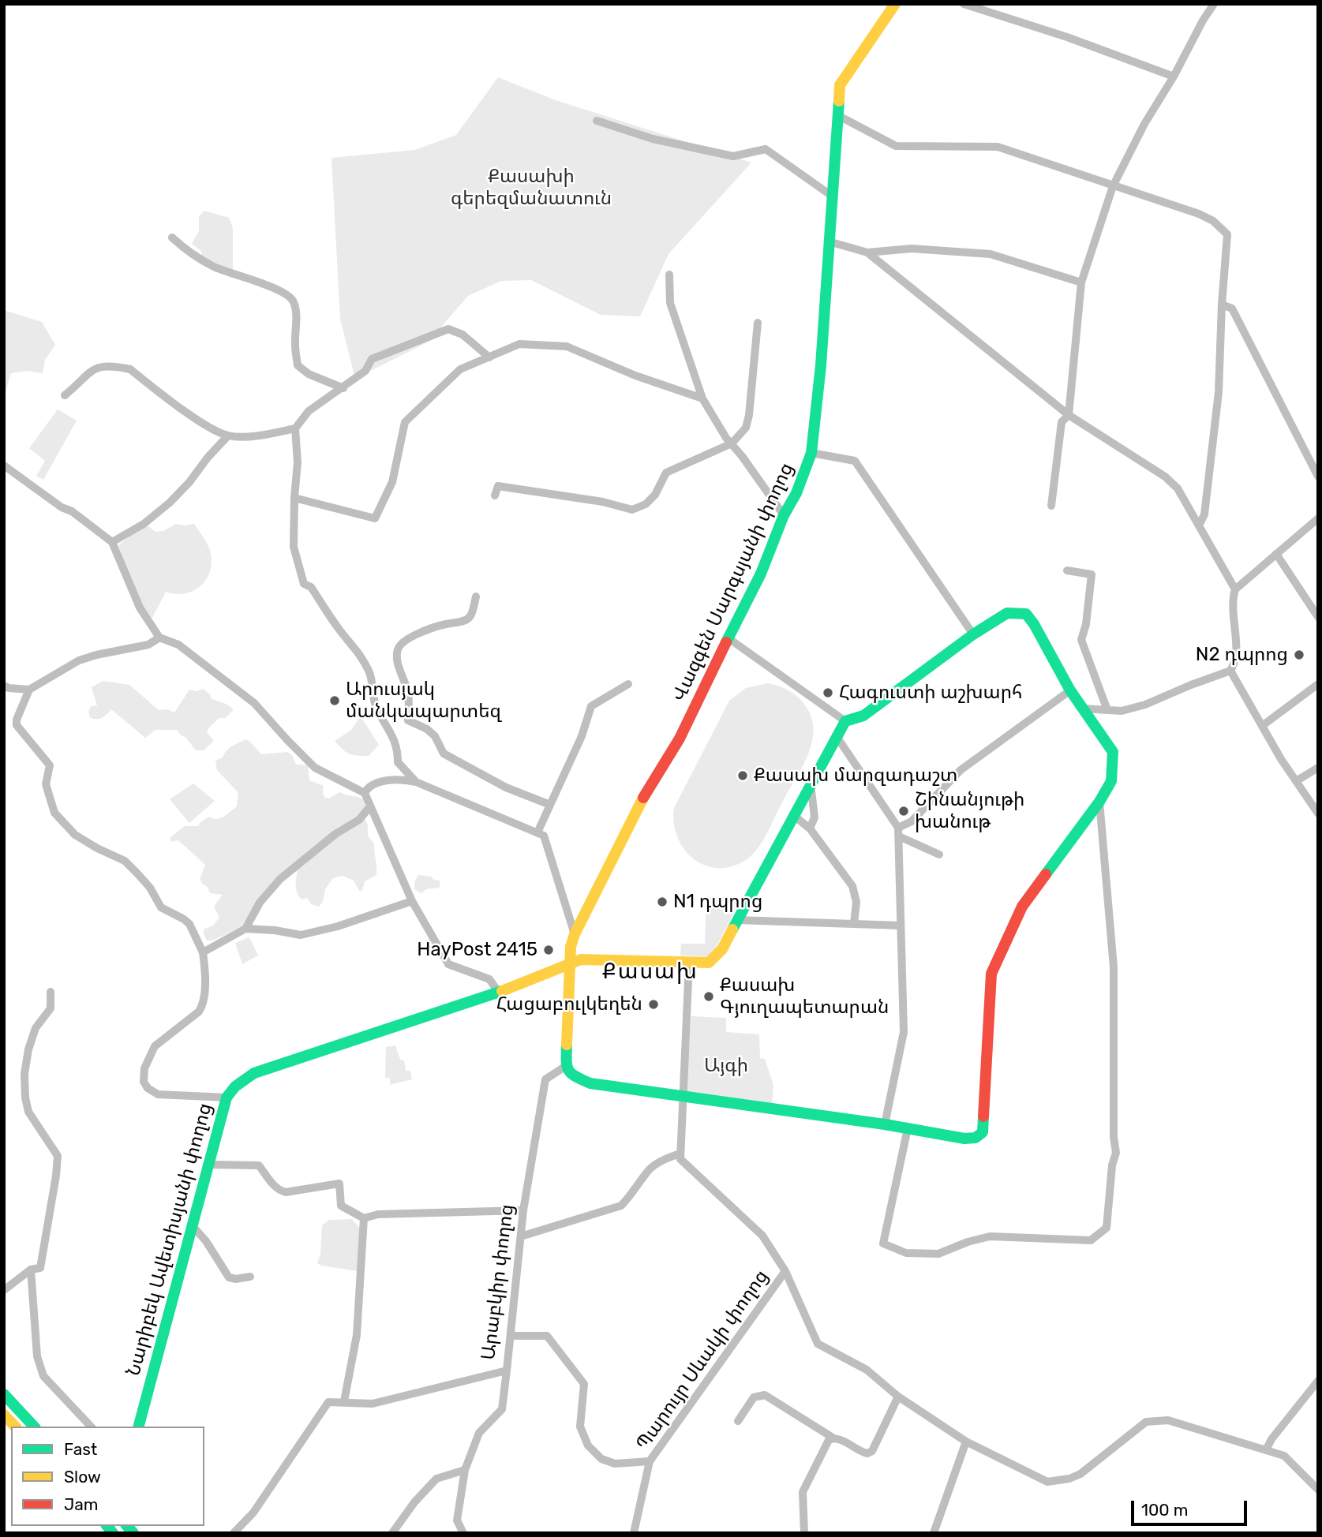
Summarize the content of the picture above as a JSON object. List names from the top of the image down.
{
  "streets": {
    "main road": ["Վազգեն Սարգսյանի փողոց", "Նարիբեկ Ավետիսյանի փողոց"],
    "street": ["Արաբկիր փողոց", "Պարույր Սևակի փողոց"]
  },
  "crossings": [
    ["Վազգեն Սարգսյանի փողոց", "Նարիբեկ Ավետիսյանի փողոց"]
  ],
  "districts": ["Քասախ"],
  "parks": ["Քասախի գերեզմանատուն", "Այգի"],
  "places": [
    "N2 դպրոց",
    "Հագուստի աշխարհ",
    "Արուսյակ մանկապարտեզ",
    "Քասախ մարզադաշտ",
    "Շինանյութի խանութ",
    "N1 դպրոց",
    "HayPost 2415",
    "Քասախ Գյուղապետարան",
    "Հացաբուլկեղեն"
  ],
  "legend": ["Fast", "Slow", "Jam"],
  "scale_bar": "100 m"
}
